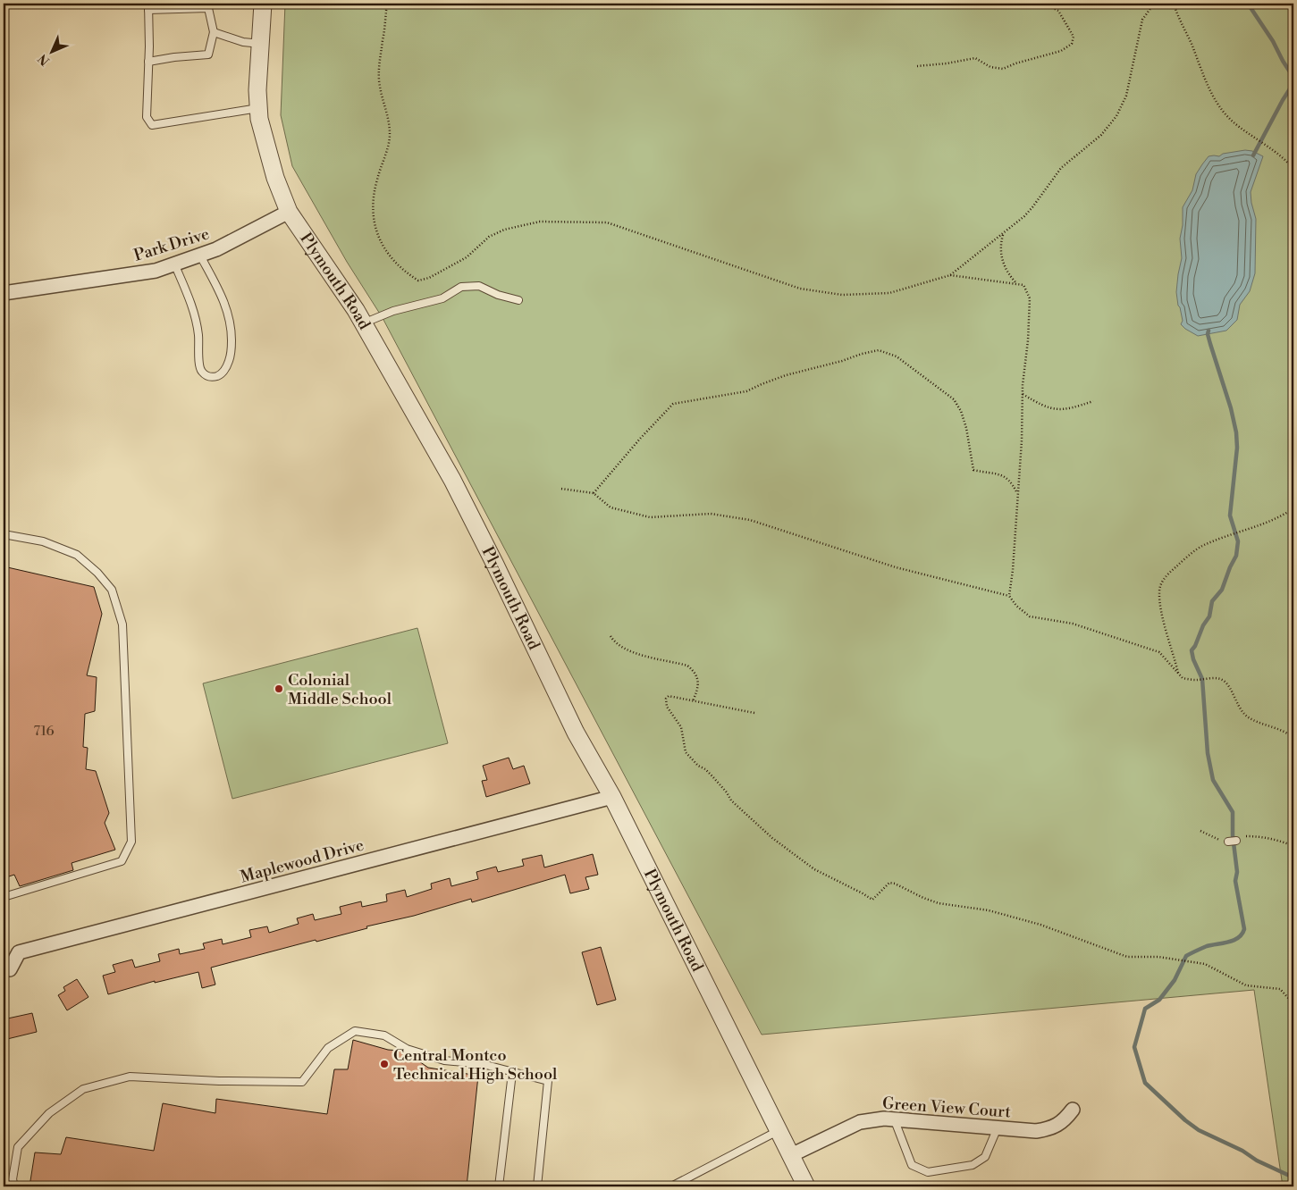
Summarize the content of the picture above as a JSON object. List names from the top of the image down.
{
  "streets": {
    "street": [
      "Park Drive",
      "Plymouth Road",
      "Maplewood Drive",
      "Green View Court"
    ]
  },
  "crossings": [
    ["Park Drive", "Plymouth Road"],
    ["Plymouth Road", "Maplewood Drive"],
    ["Plymouth Road", "Green View Court"]
  ],
  "places": ["Colonial Middle School", "Central Montco Technical High School"],
  "house_numbers": ["716"],
  "north": "bottom left"
}
